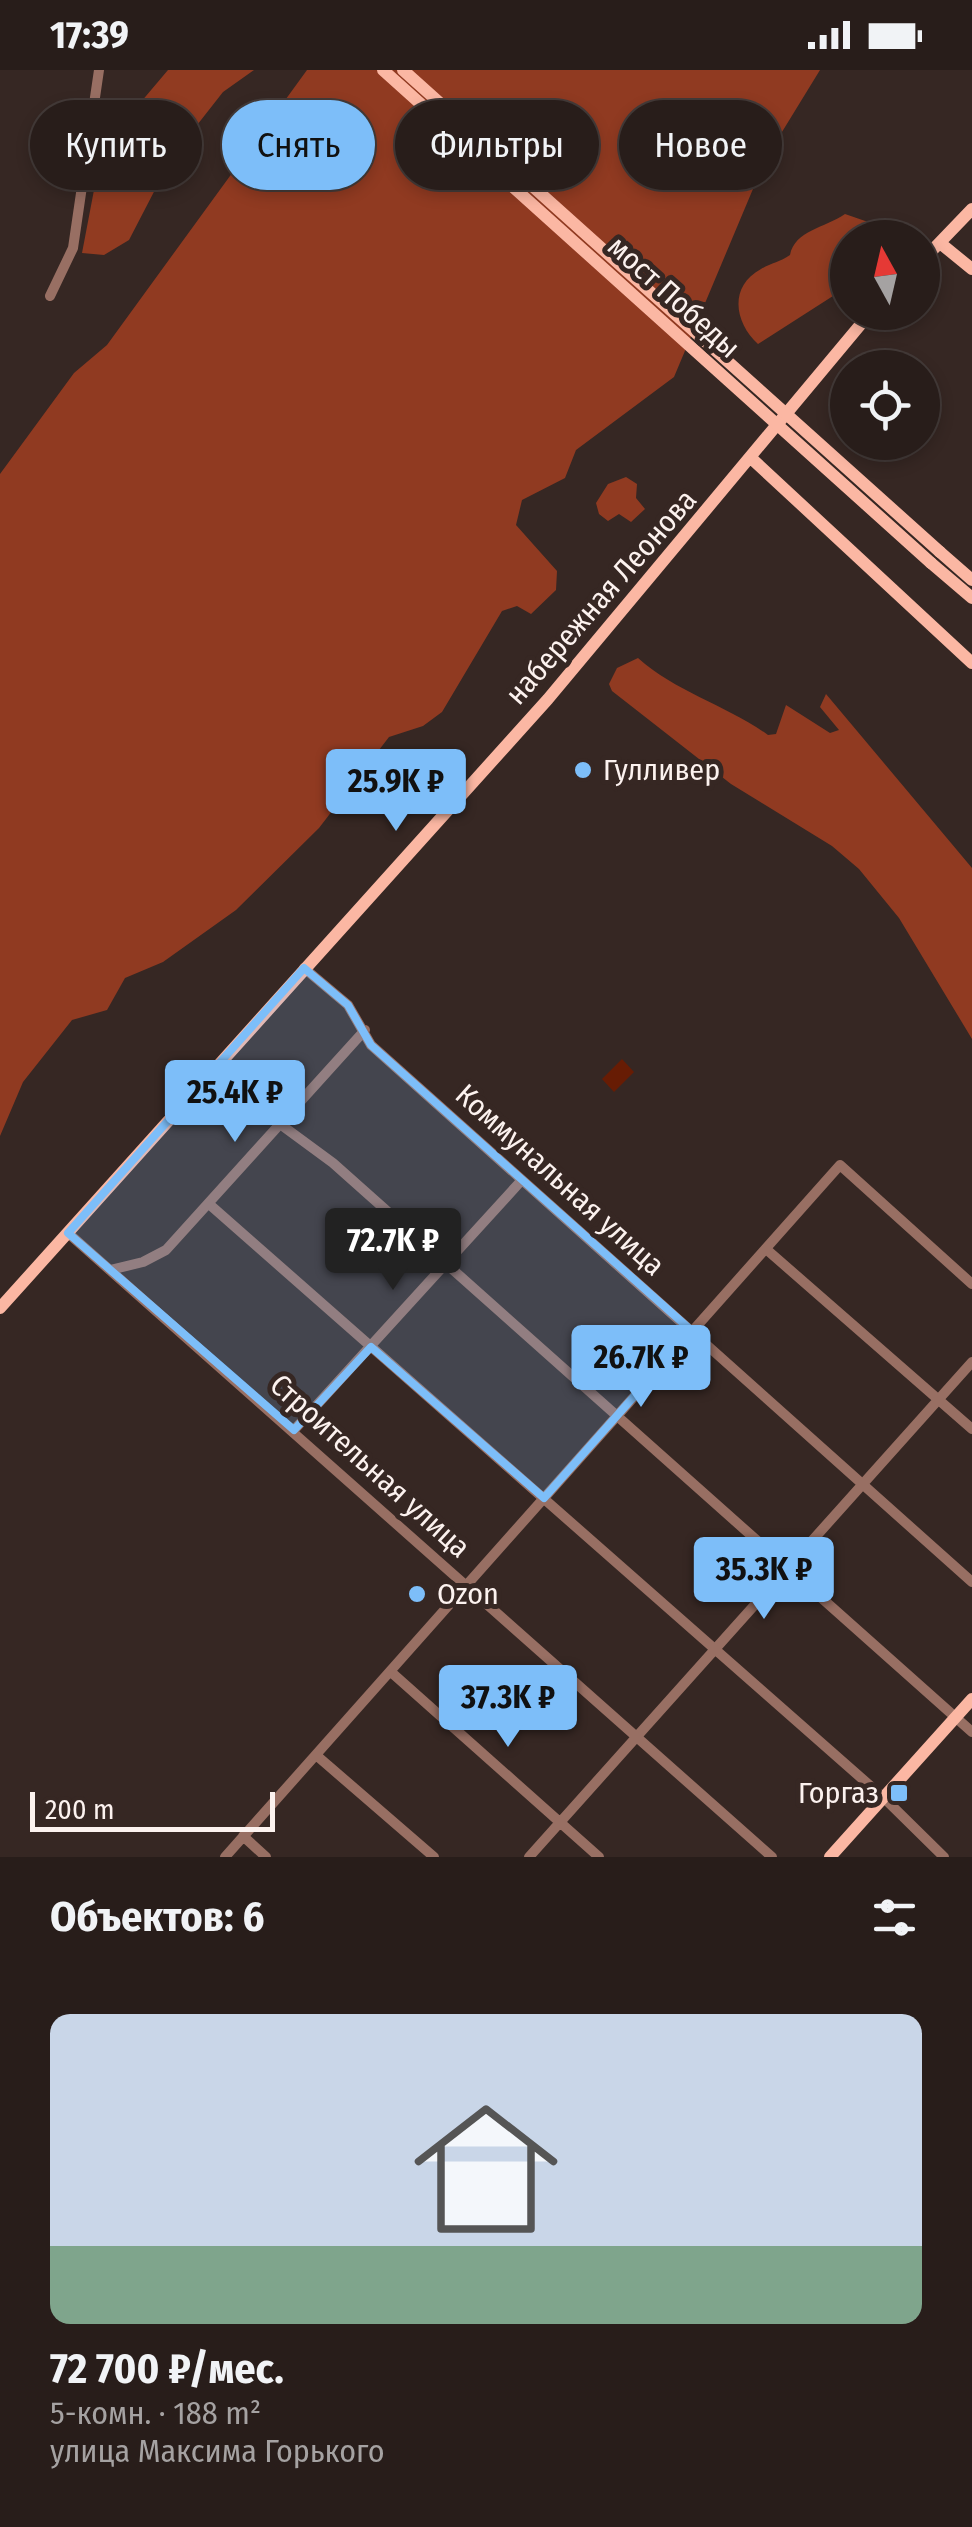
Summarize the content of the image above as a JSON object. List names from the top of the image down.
{
  "streets": {
    "main road": ["мост Победы", "набережная Леонова"],
    "street": ["Коммунальная улица", "Строительная улица"]
  },
  "crossings": [
    ["набережная Леонова", "Коммунальная улица"],
    ["набережная Леонова", "Строительная улица"]
  ],
  "places": {
    "other": ["Гулливер", "Ozon"],
    "transit": ["Горгаз"]
  },
  "scale_bar": "200 m",
  "north": "top",
  "page": {
    "status": "17:39",
    "chip": [
      "Купить",
      "Снять",
      "Фильтры",
      "Новое"
    ],
    "price": [
      "25.9K ₽",
      "25.4K ₽",
      "72.7K ₽",
      "26.7K ₽",
      "35.3K ₽",
      "37.3K ₽"
    ],
    "scale": "200 m",
    "heading": "Объектов: 6",
    "list": [
      {
        "name": "72 700 ₽/мес.",
        "note": "5-комн. · 188 m² · улица Максима Горького"
      }
    ]
  }
}
